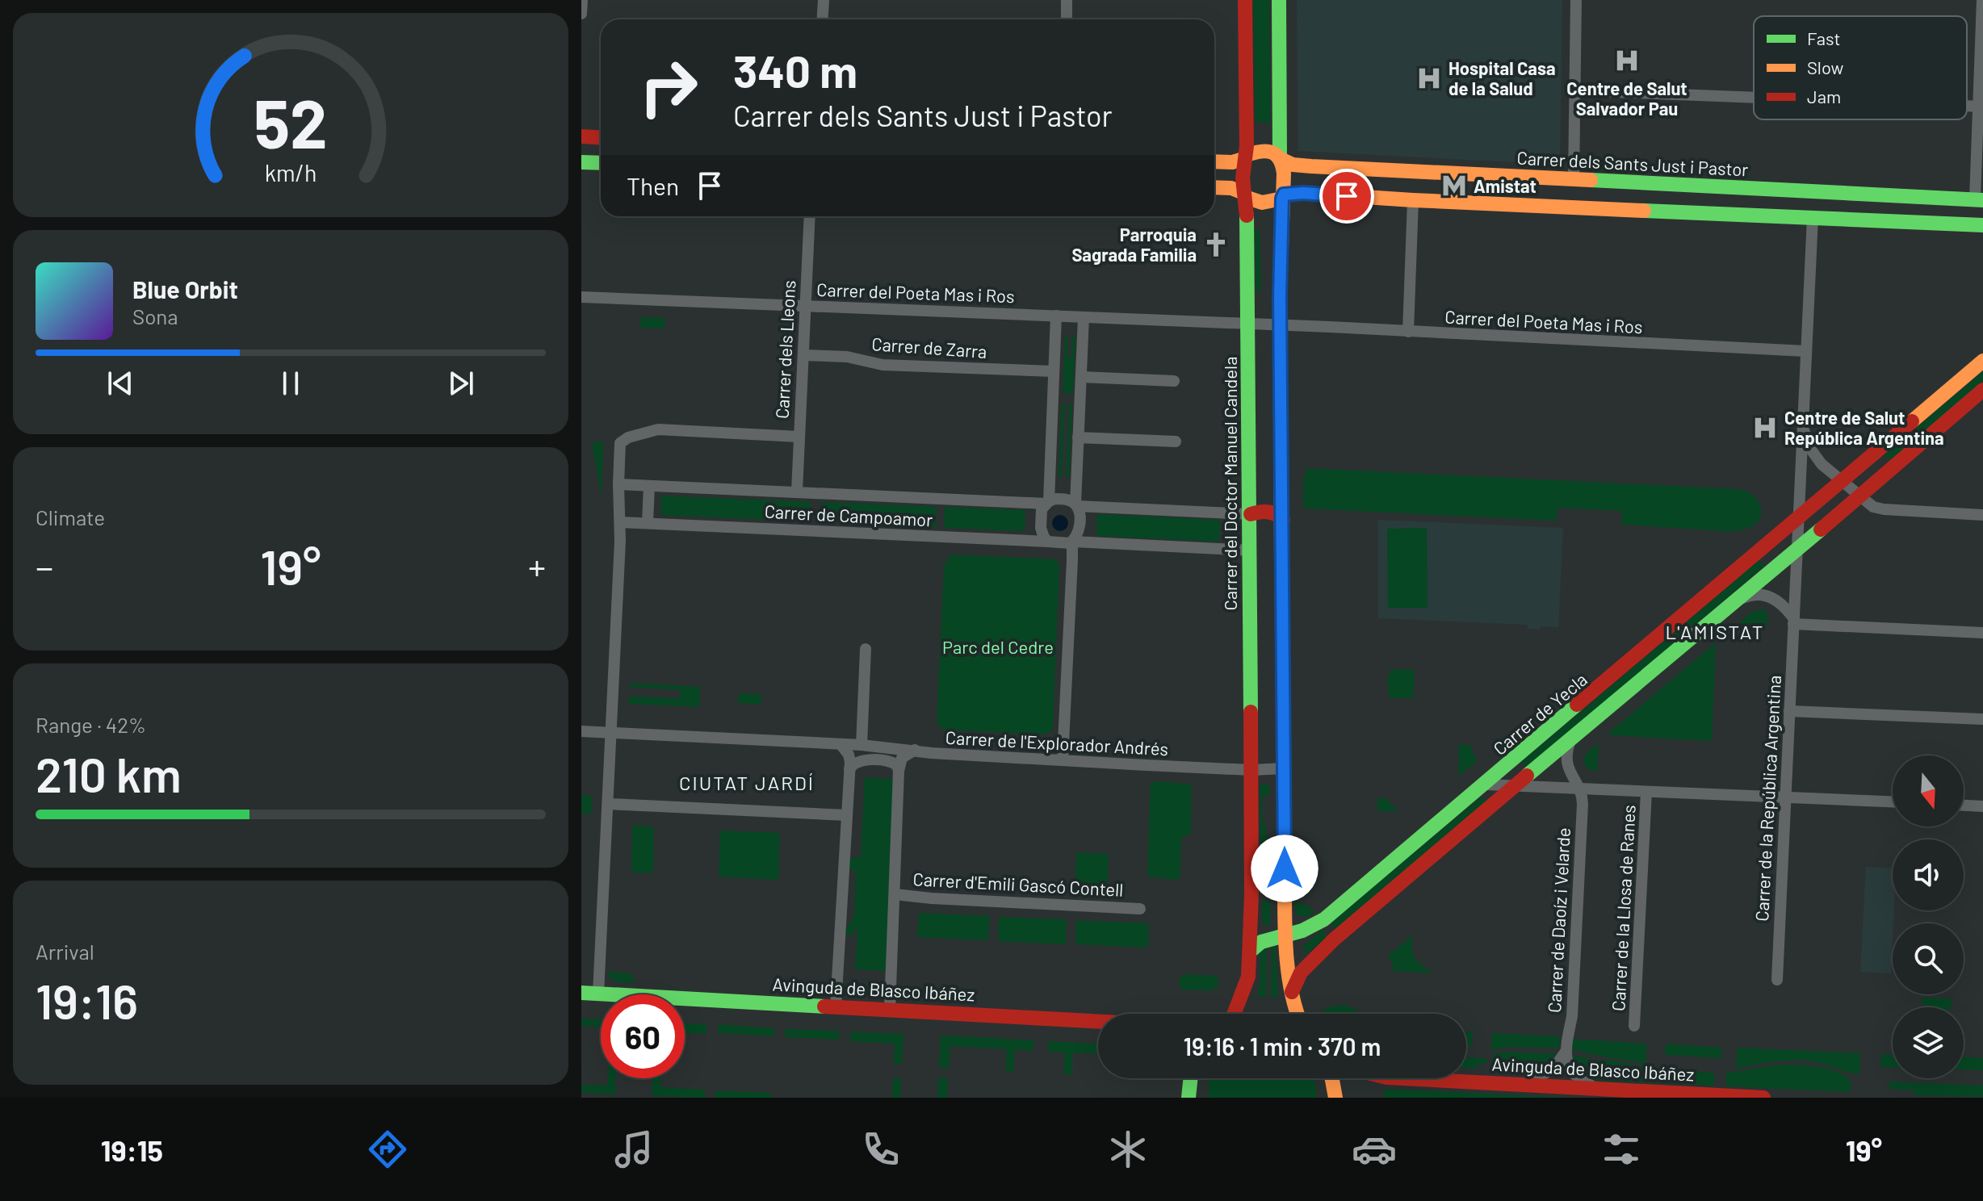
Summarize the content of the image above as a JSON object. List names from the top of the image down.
{
  "streets": {
    "street": [
      "Carrer dels Sants Just i Pastor",
      "Carrer del Poeta Mas i Ros",
      "Carrer de Zarra",
      "Carrer dels Lleons",
      "Carrer del Doctor Manuel Candela",
      "Carrer de Campoamor",
      "Carrer de Yecla",
      "Carrer de l'Explorador Andrés",
      "Carrer de la República Argentina",
      "Carrer d'Emili Gascó Contell",
      "Carrer de la Llosa de Ranes",
      "Carrer de Daoíz i Velarde",
      "Avinguda de Blasco Ibáñez"
    ]
  },
  "crossings": [
    ["Carrer dels Sants Just i Pastor", "Carrer del Doctor Manuel Candela"],
    ["Carrer del Poeta Mas i Ros", "Carrer dels Lleons"],
    ["Carrer del Poeta Mas i Ros", "Carrer del Doctor Manuel Candela"],
    ["Carrer del Poeta Mas i Ros", "Carrer de la República Argentina"],
    ["Carrer de Zarra", "Carrer dels Lleons"],
    ["Carrer dels Lleons", "Carrer de Campoamor"],
    ["Carrer del Doctor Manuel Candela", "Carrer de Yecla"],
    ["Carrer del Doctor Manuel Candela", "Carrer de l'Explorador Andrés"],
    ["Carrer de Yecla", "Carrer de la República Argentina"]
  ],
  "districts": ["L'AMISTAT", "CIUTAT JARDÍ"],
  "parks": ["Parc del Cedre"],
  "places": {
    "hospital": ["Centre de Salut Salvador Pau", "Hospital Casa de la Salud", "Centre de Salut República Argentina"],
    "metro station": ["Amistat"],
    "church": ["Parroquia Sagrada Familia"]
  },
  "legend": ["Fast", "Slow", "Jam"],
  "north": "bottom",
  "page": {
    "turn": ["340 m", "Carrer dels Sants Just i Pastor"],
    "then": "Then",
    "song": ["Blue Orbit", "Sona"],
    "tile": [
      "Climate",
      ["Range · 42%", "210 km"],
      ["Arrival", "19:16"]
    ],
    "heat": ["−", "19°", "+"],
    "limit": "60",
    "trip": "19:16 · 1 min · 370 m",
    "tabs": ["19:15", "19°"],
    "gauge": ["52", "km/h"]
  }
}
